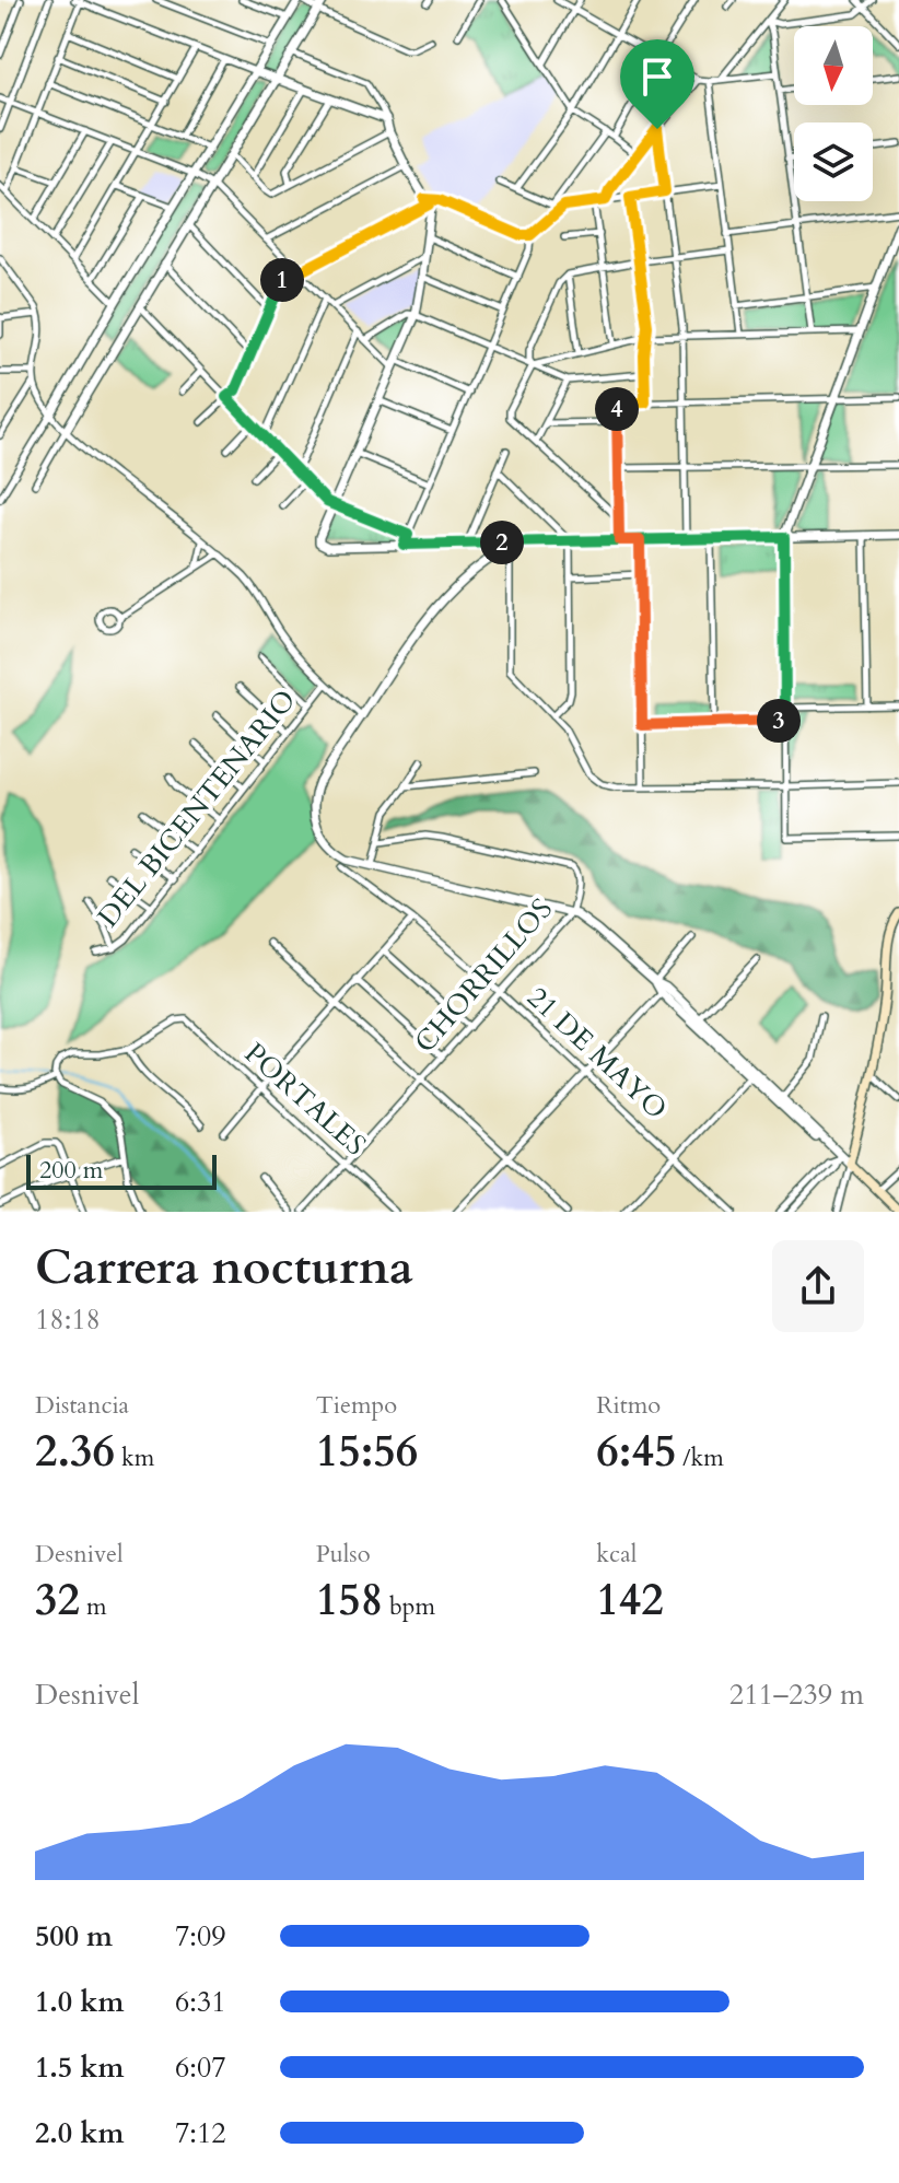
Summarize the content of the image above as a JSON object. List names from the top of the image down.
{
  "streets": {
    "street": [
      "DEL BICENTENARIO",
      "CHORRILLOS",
      "21 DE MAYO",
      "PORTALES"
    ]
  },
  "crossings": [
    ["CHORRILLOS", "21 DE MAYO"],
    ["CHORRILLOS", "PORTALES"]
  ],
  "scale_bar": "200 m",
  "north": "bottom",
  "page": {
    "pins": [
      "1",
      "4",
      "2",
      "3"
    ],
    "scale": "200 m",
    "heading": ["Carrera nocturna", "18:18"],
    "stats": [
      ["Distancia", "2.36 km"],
      ["Tiempo", "15:56"],
      ["Ritmo", "6:45 /km"],
      ["Desnivel", "32 m"],
      ["Pulso", "158 bpm"],
      ["kcal", "142"]
    ],
    "chart": ["Desnivel", "211–239 m"],
    "list": [
      {
        "name": "500 m",
        "note": "7:09"
      },
      {
        "name": "1.0 km",
        "note": "6:31"
      },
      {
        "name": "1.5 km",
        "note": "6:07"
      },
      {
        "name": "2.0 km",
        "note": "7:12"
      }
    ]
  }
}
